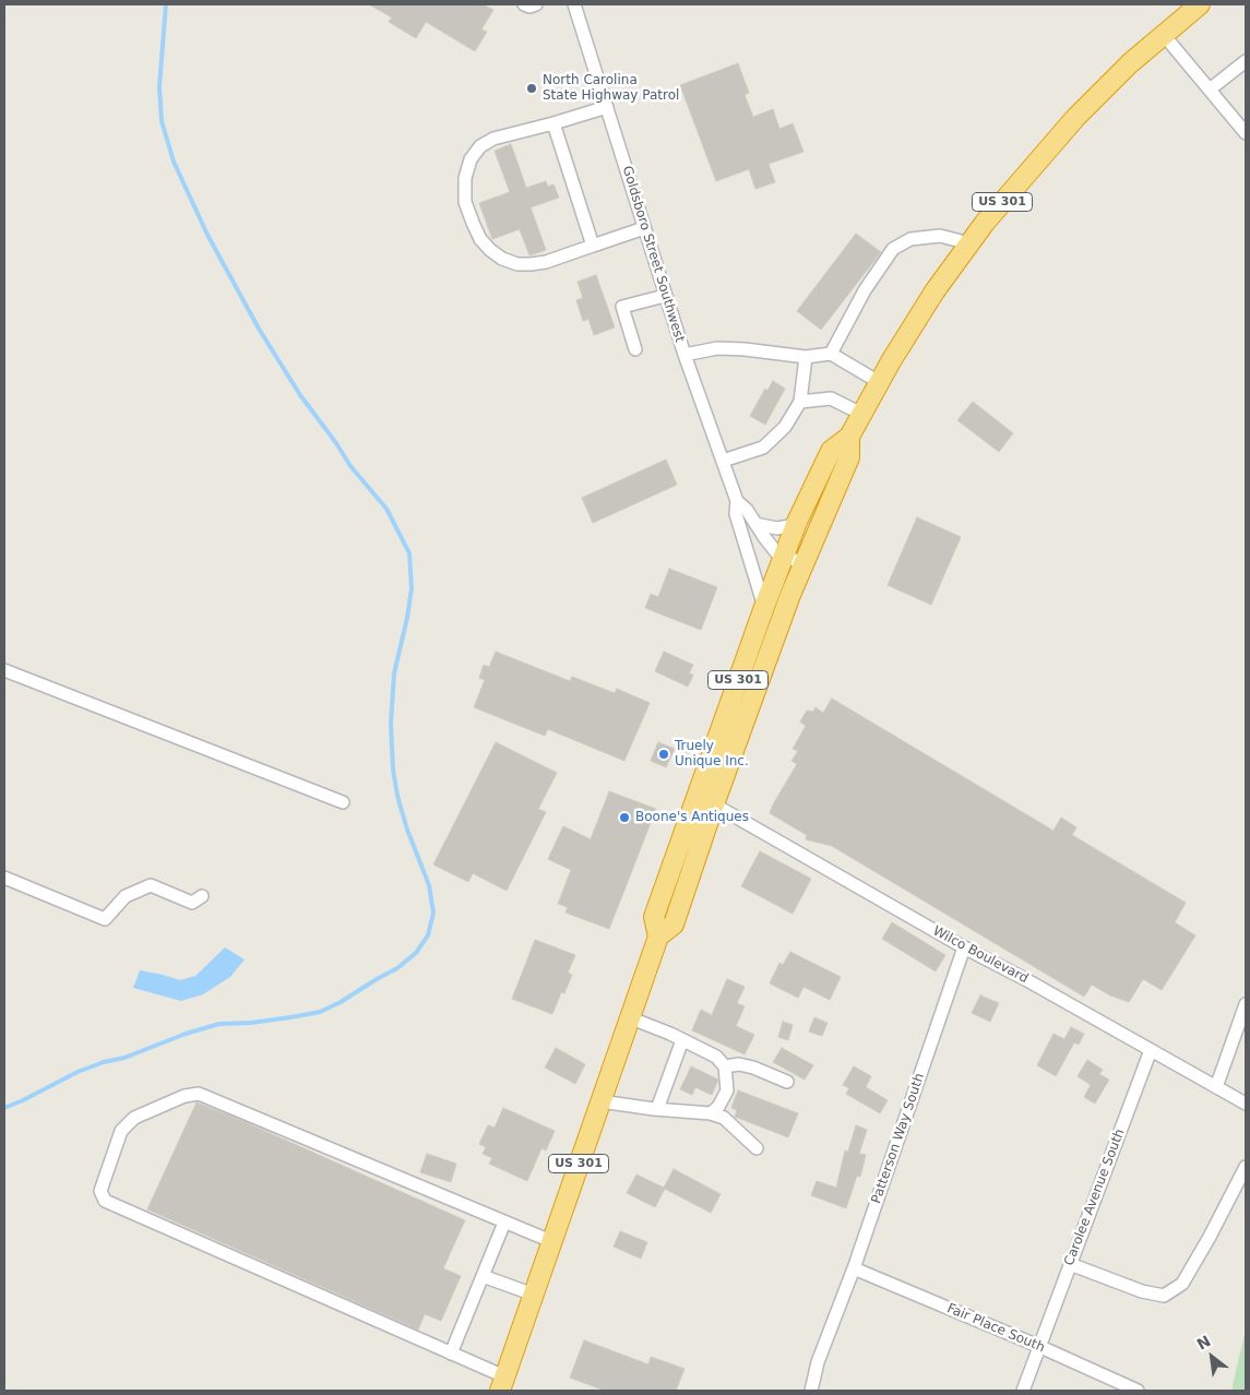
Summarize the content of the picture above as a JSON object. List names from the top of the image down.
{
  "streets": {
    "highway": ["US 301"],
    "street": [
      "Goldsboro Street Southwest",
      "Wilco Boulevard",
      "Patterson Way South",
      "Carolee Avenue South",
      "Fair Place South"
    ]
  },
  "crossings": [
    ["US 301", "Goldsboro Street Southwest"],
    ["US 301", "Wilco Boulevard"],
    ["Wilco Boulevard", "Patterson Way South"],
    ["Wilco Boulevard", "Carolee Avenue South"],
    ["Patterson Way South", "Fair Place South"],
    ["Carolee Avenue South", "Fair Place South"]
  ],
  "places": ["North Carolina State Highway Patrol", "Truely Unique Inc.", "Boone's Antiques"],
  "north": "top left"
}
